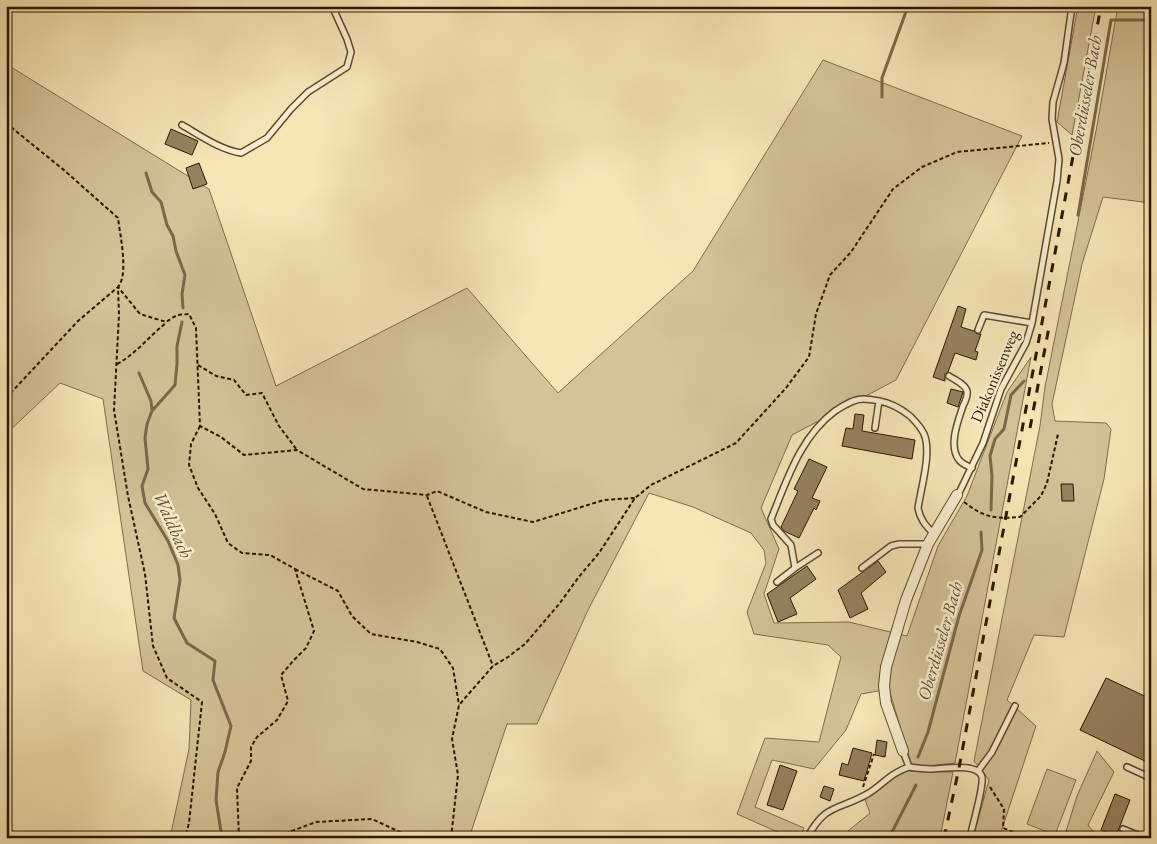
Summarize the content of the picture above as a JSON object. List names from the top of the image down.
{
  "streets": {
    "street": ["Diakonissenweg"]
  },
  "water": ["Oberdüsseler Bach", "Waldbach"]
}
